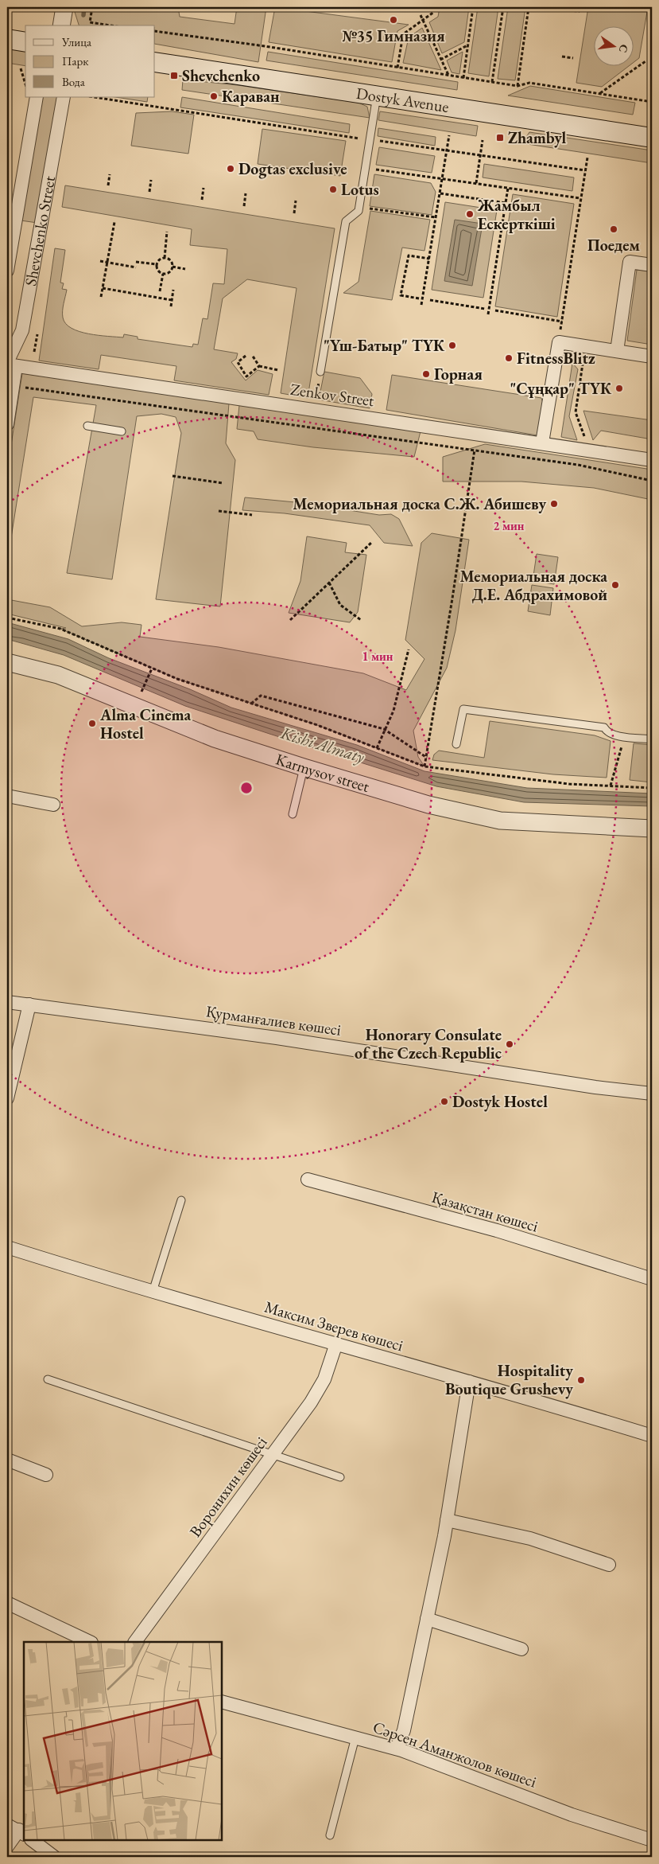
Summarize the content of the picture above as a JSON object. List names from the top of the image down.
{
  "streets": {
    "main road": ["Dostyk Avenue"],
    "street": [
      "Shevchenko Street",
      "Zenkov Street",
      "Karmysov street",
      "Қурманғалиев көшесі",
      "Қазақстан көшесі",
      "Максим Зверев көшесі",
      "Воронихин көшесі",
      "Сәрсен Аманжолов көшесі"
    ]
  },
  "crossings": [
    ["Shevchenko Street", "Zenkov Street"],
    ["Максим Зверев көшесі", "Воронихин көшесі"]
  ],
  "water": ["Kіshі Almaty"],
  "places": {
    "other": [
      "№35 Гимназия",
      "Караван",
      "Dogtas exclusive",
      "Lotus",
      "Жамбыл Ескерткіші",
      "Поедем",
      "\"Үш-Батыр\" ТҮК",
      "FitnessBlitz",
      "Горная",
      "\"Сұңқар\" ТҮК",
      "Мемориальная доска С.Ж. Абишеву",
      "Мемориальная доска Д.Е. Абдрахимовой",
      "Alma Cinema Hostel",
      "Honorary Consulate of the Czech Republic",
      "Dostyk Hostel",
      "Hospitality Boutique Grushevy"
    ],
    "transit": ["Shevchenko", "Zhambyl"]
  },
  "legend": ["Улица", "Парк", "Вода"],
  "north": "right",
  "rings": ["2 мин", "1 мин"]
}
